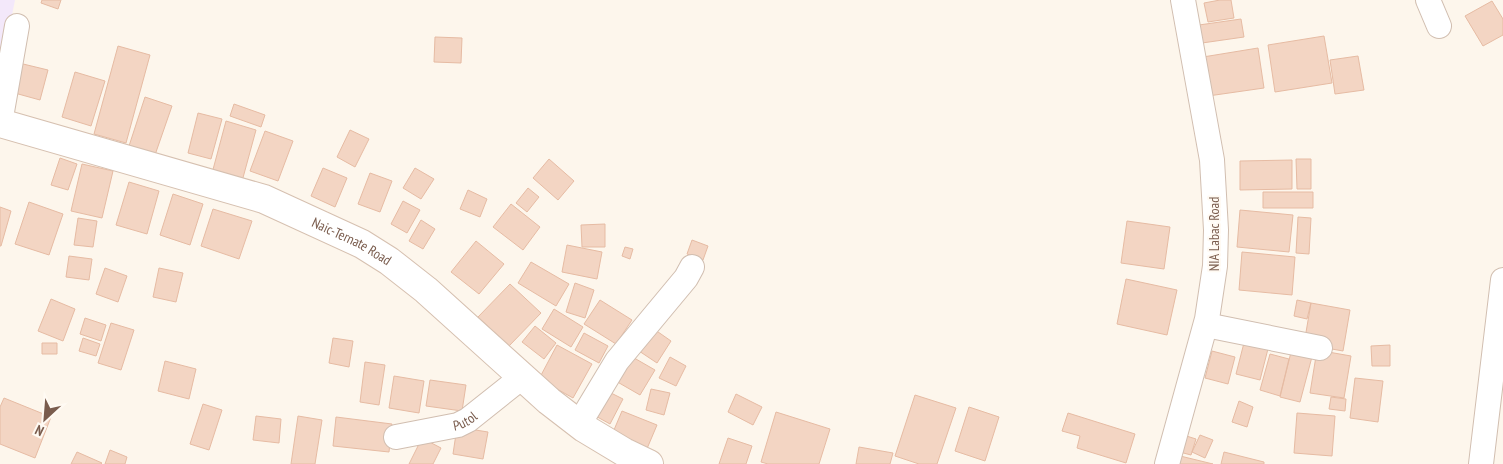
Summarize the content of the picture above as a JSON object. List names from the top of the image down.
{
  "streets": {
    "main road": ["Naic-Ternate Road"],
    "street": ["NIA Labac Road", "Putol"]
  },
  "crossings": [
    ["Naic-Ternate Road", "Putol"]
  ],
  "north": "bottom left"
}
